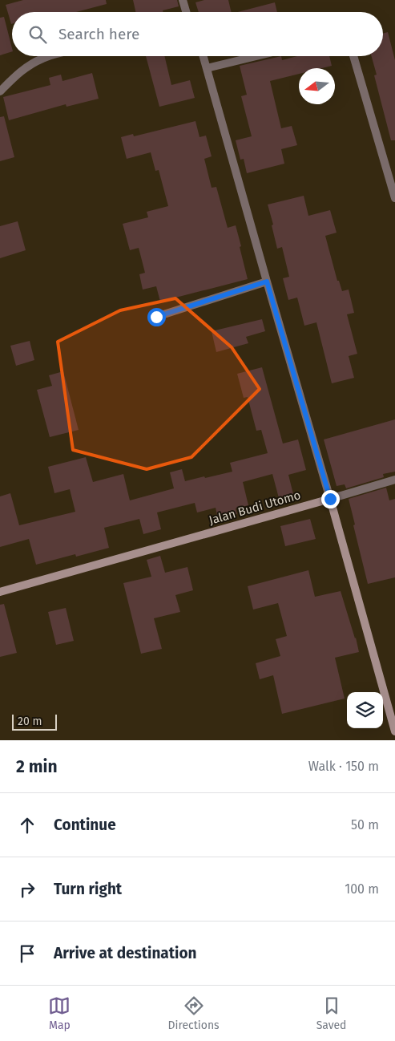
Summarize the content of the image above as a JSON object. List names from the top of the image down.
{
  "streets": {
    "street": ["Jalan Budi Utomo"]
  },
  "scale_bar": "20 m",
  "north": "left",
  "page": {
    "search": "Search here",
    "scale": "20 m",
    "heading": ["2 min", "Walk · 150 m"],
    "list": [
      ["Continue", "50 m"],
      ["Turn right", "100 m"],
      "Arrive at destination"
    ],
    "nav": ["Map", "Directions", "Saved"]
  }
}
